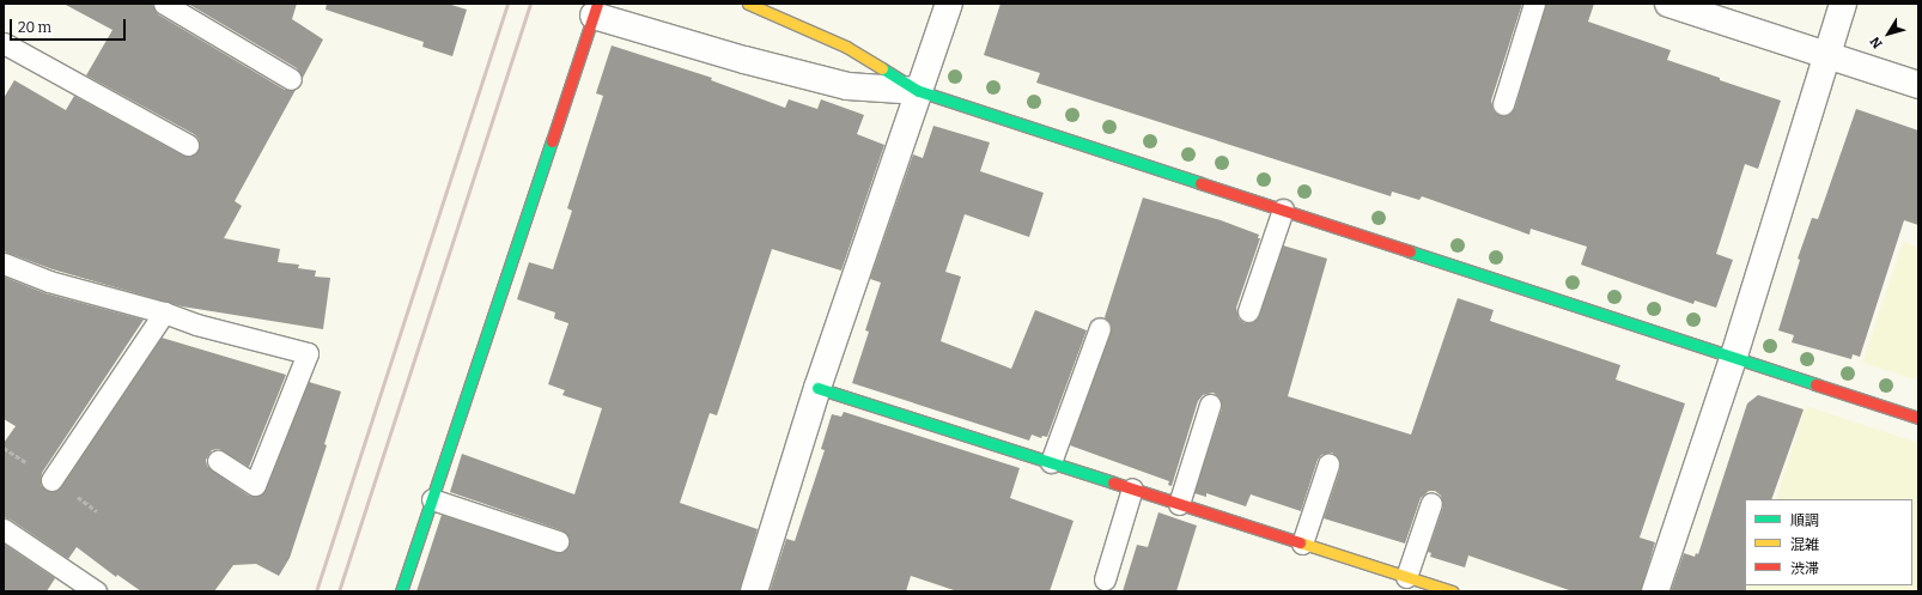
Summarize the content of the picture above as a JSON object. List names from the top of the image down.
{
  "legend": ["順調", "混雑", "渋滞"],
  "scale_bar": "20 m",
  "north": "bottom left"
}
